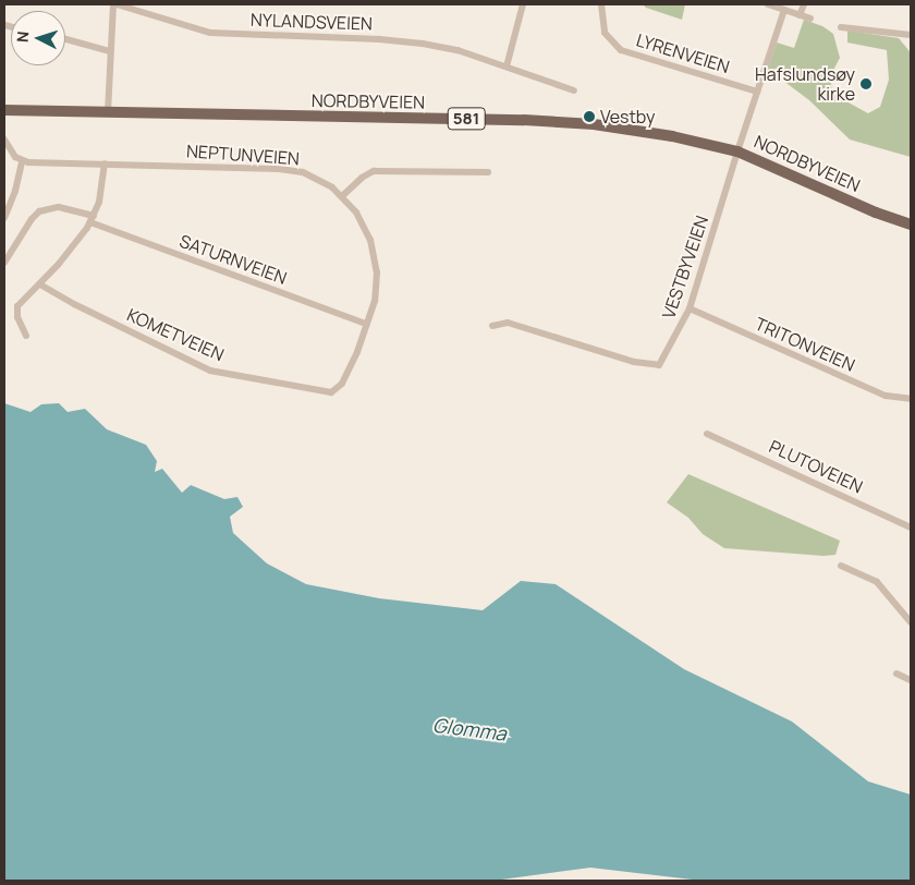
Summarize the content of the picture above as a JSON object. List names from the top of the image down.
{
  "streets": {
    "main road": ["NORDBYVEIEN", "581"],
    "street": [
      "NYLANDSVEIEN",
      "LYRENVEIEN",
      "NEPTUNVEIEN",
      "SATURNVEIEN",
      "VESTBYVEIEN",
      "KOMETVEIEN",
      "TRITONVEIEN",
      "PLUTOVEIEN"
    ]
  },
  "crossings": [
    ["LYRENVEIEN", "VESTBYVEIEN"],
    ["NORDBYVEIEN", "VESTBYVEIEN"],
    ["NEPTUNVEIEN", "SATURNVEIEN"],
    ["NEPTUNVEIEN", "KOMETVEIEN"],
    ["VESTBYVEIEN", "TRITONVEIEN"]
  ],
  "water": ["Glomma"],
  "places": ["Hafslundsøy kirke", "Vestby"],
  "north": "left"
}
